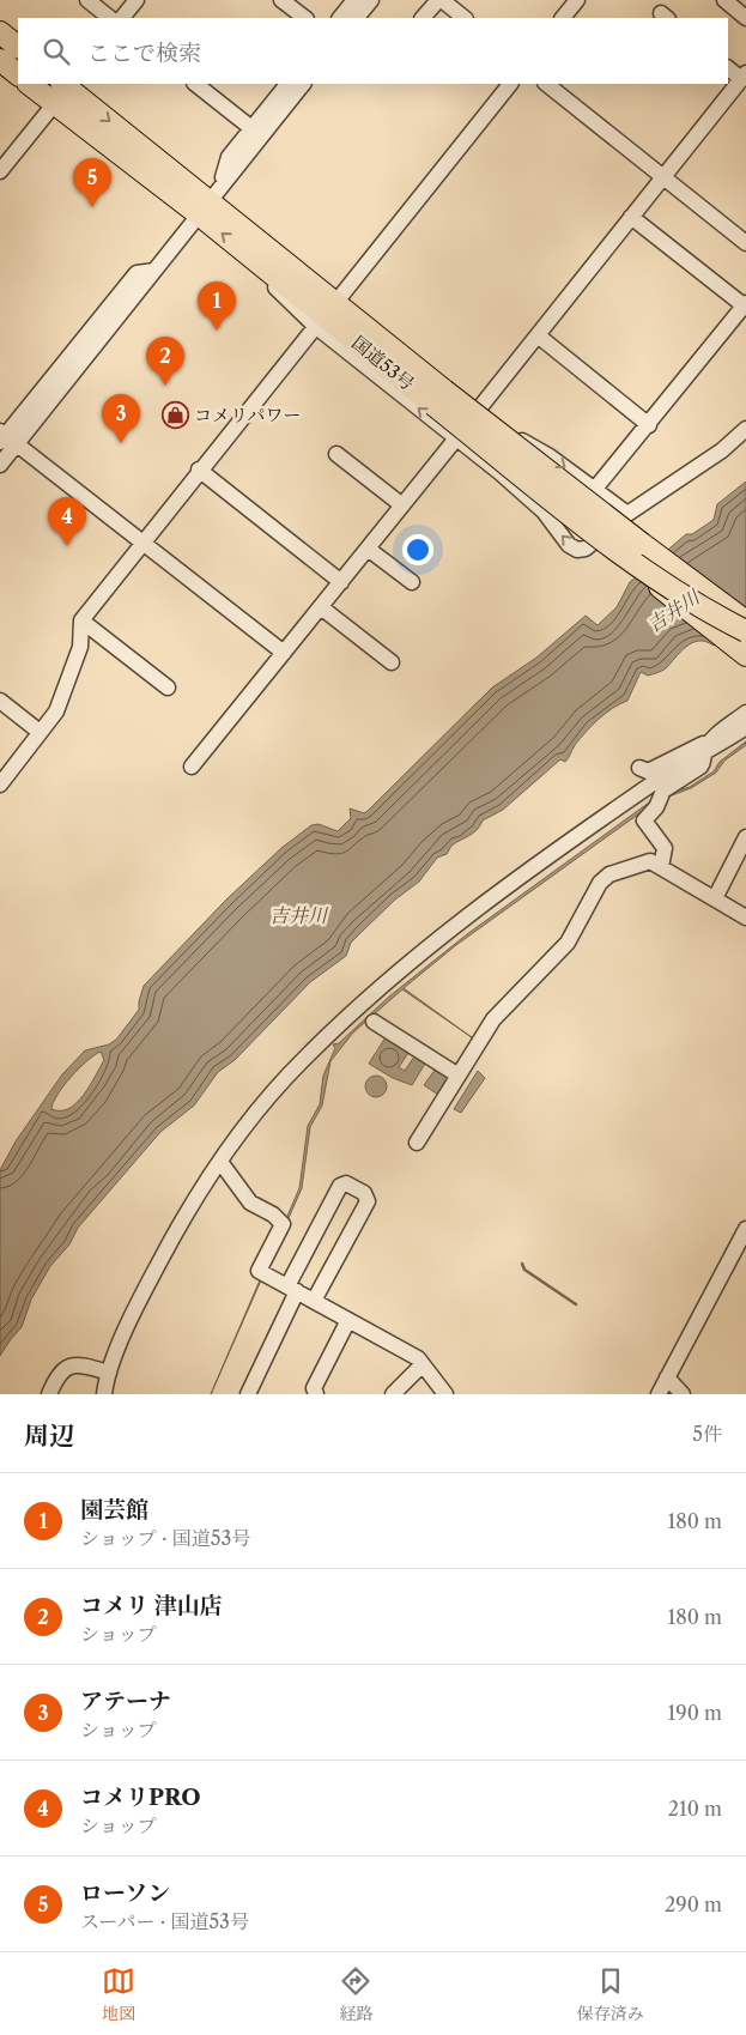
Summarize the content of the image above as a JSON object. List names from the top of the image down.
{
  "streets": {
    "highway": ["国道53号"]
  },
  "water": ["吉井川"],
  "places": {
    "shop": ["コメリパワー"]
  },
  "page": {
    "search": "ここで検索",
    "pins": [
      "5",
      "1",
      "2",
      "3",
      "4"
    ],
    "heading": ["周辺", "5件"],
    "list": [
      {
        "mark": "1",
        "name": "園芸館",
        "note": "ショップ · 国道53号",
        "value": "180 m"
      },
      {
        "mark": "2",
        "name": "コメリ 津山店",
        "note": "ショップ",
        "value": "180 m"
      },
      {
        "mark": "3",
        "name": "アテーナ",
        "note": "ショップ",
        "value": "190 m"
      },
      {
        "mark": "4",
        "name": "コメリPRO",
        "note": "ショップ",
        "value": "210 m"
      },
      {
        "mark": "5",
        "name": "ローソン",
        "note": "スーパー · 国道53号",
        "value": "290 m"
      }
    ],
    "nav": ["地図", "経路", "保存済み"]
  }
}
